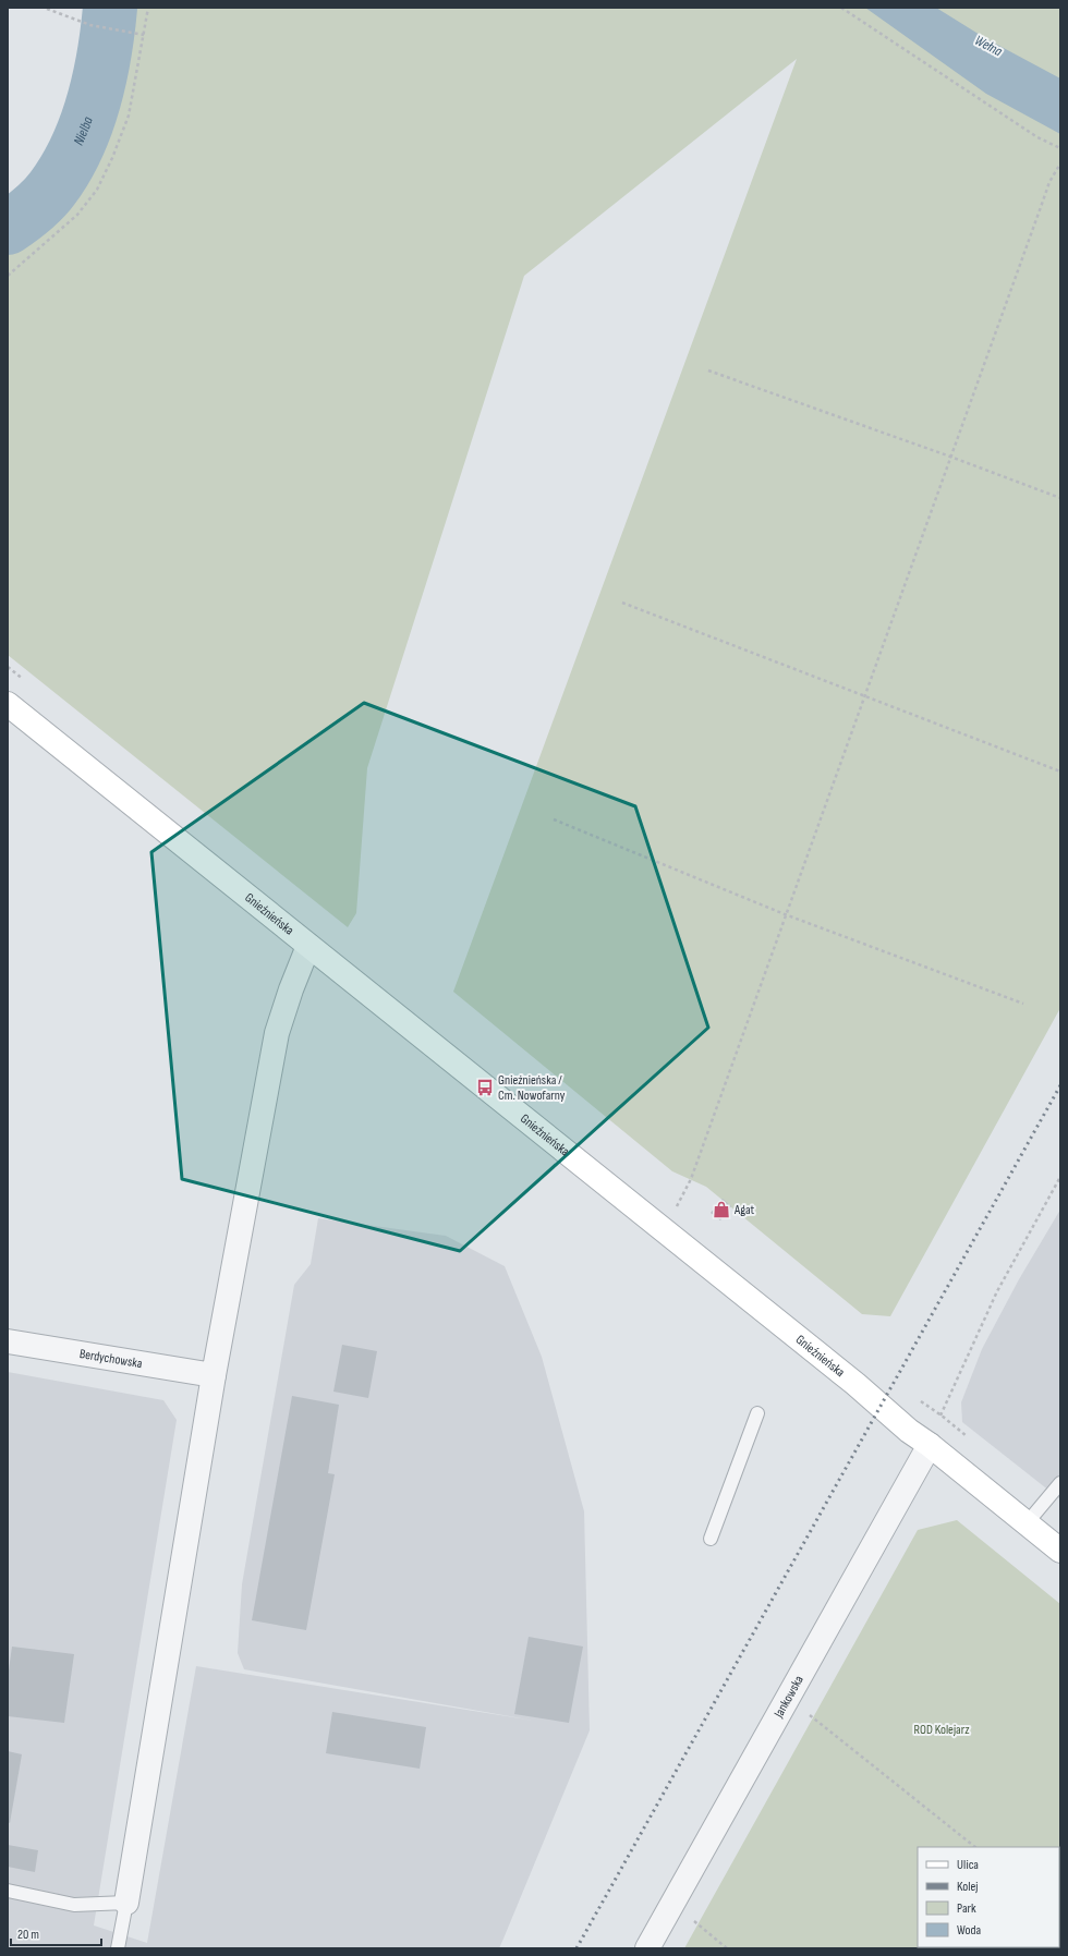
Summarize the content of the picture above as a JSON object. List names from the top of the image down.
{
  "streets": {
    "main road": ["Gnieźnieńska"],
    "street": ["Berdychowska", "Jankowska"]
  },
  "crossings": [
    ["Gnieźnieńska", "Jankowska"]
  ],
  "water": ["Wełna", "Nielba"],
  "parks": ["ROD Kolejarz"],
  "places": {
    "bus stop": ["Gnieźnieńska / Cm. Nowofarny"],
    "shop": ["Agat"]
  },
  "legend": [
    "Ulica",
    "Kolej",
    "Park",
    "Woda"
  ],
  "scale_bar": "20 m"
}
